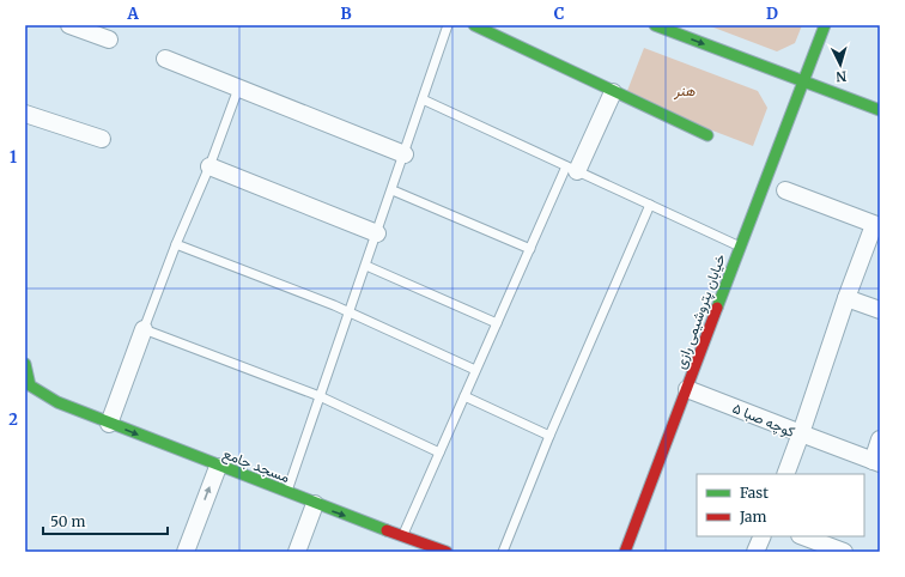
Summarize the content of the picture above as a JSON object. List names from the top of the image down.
{
  "streets": {
    "street": ["خیابان پتروشیمی رازی", "کوچه صبا ۵", "مسجد جامع"]
  },
  "crossings": [
    ["خیابان پتروشیمی رازی", "کوچه صبا ۵"]
  ],
  "one_way": ["مسجد جامع"],
  "parks": ["هنر"],
  "legend": ["Fast", "Jam"],
  "scale_bar": "50 m",
  "north": "bottom",
  "grid": {
    "columns": [
      "A",
      "B",
      "C",
      "D"
    ],
    "rows": ["1", "2"]
  }
}
